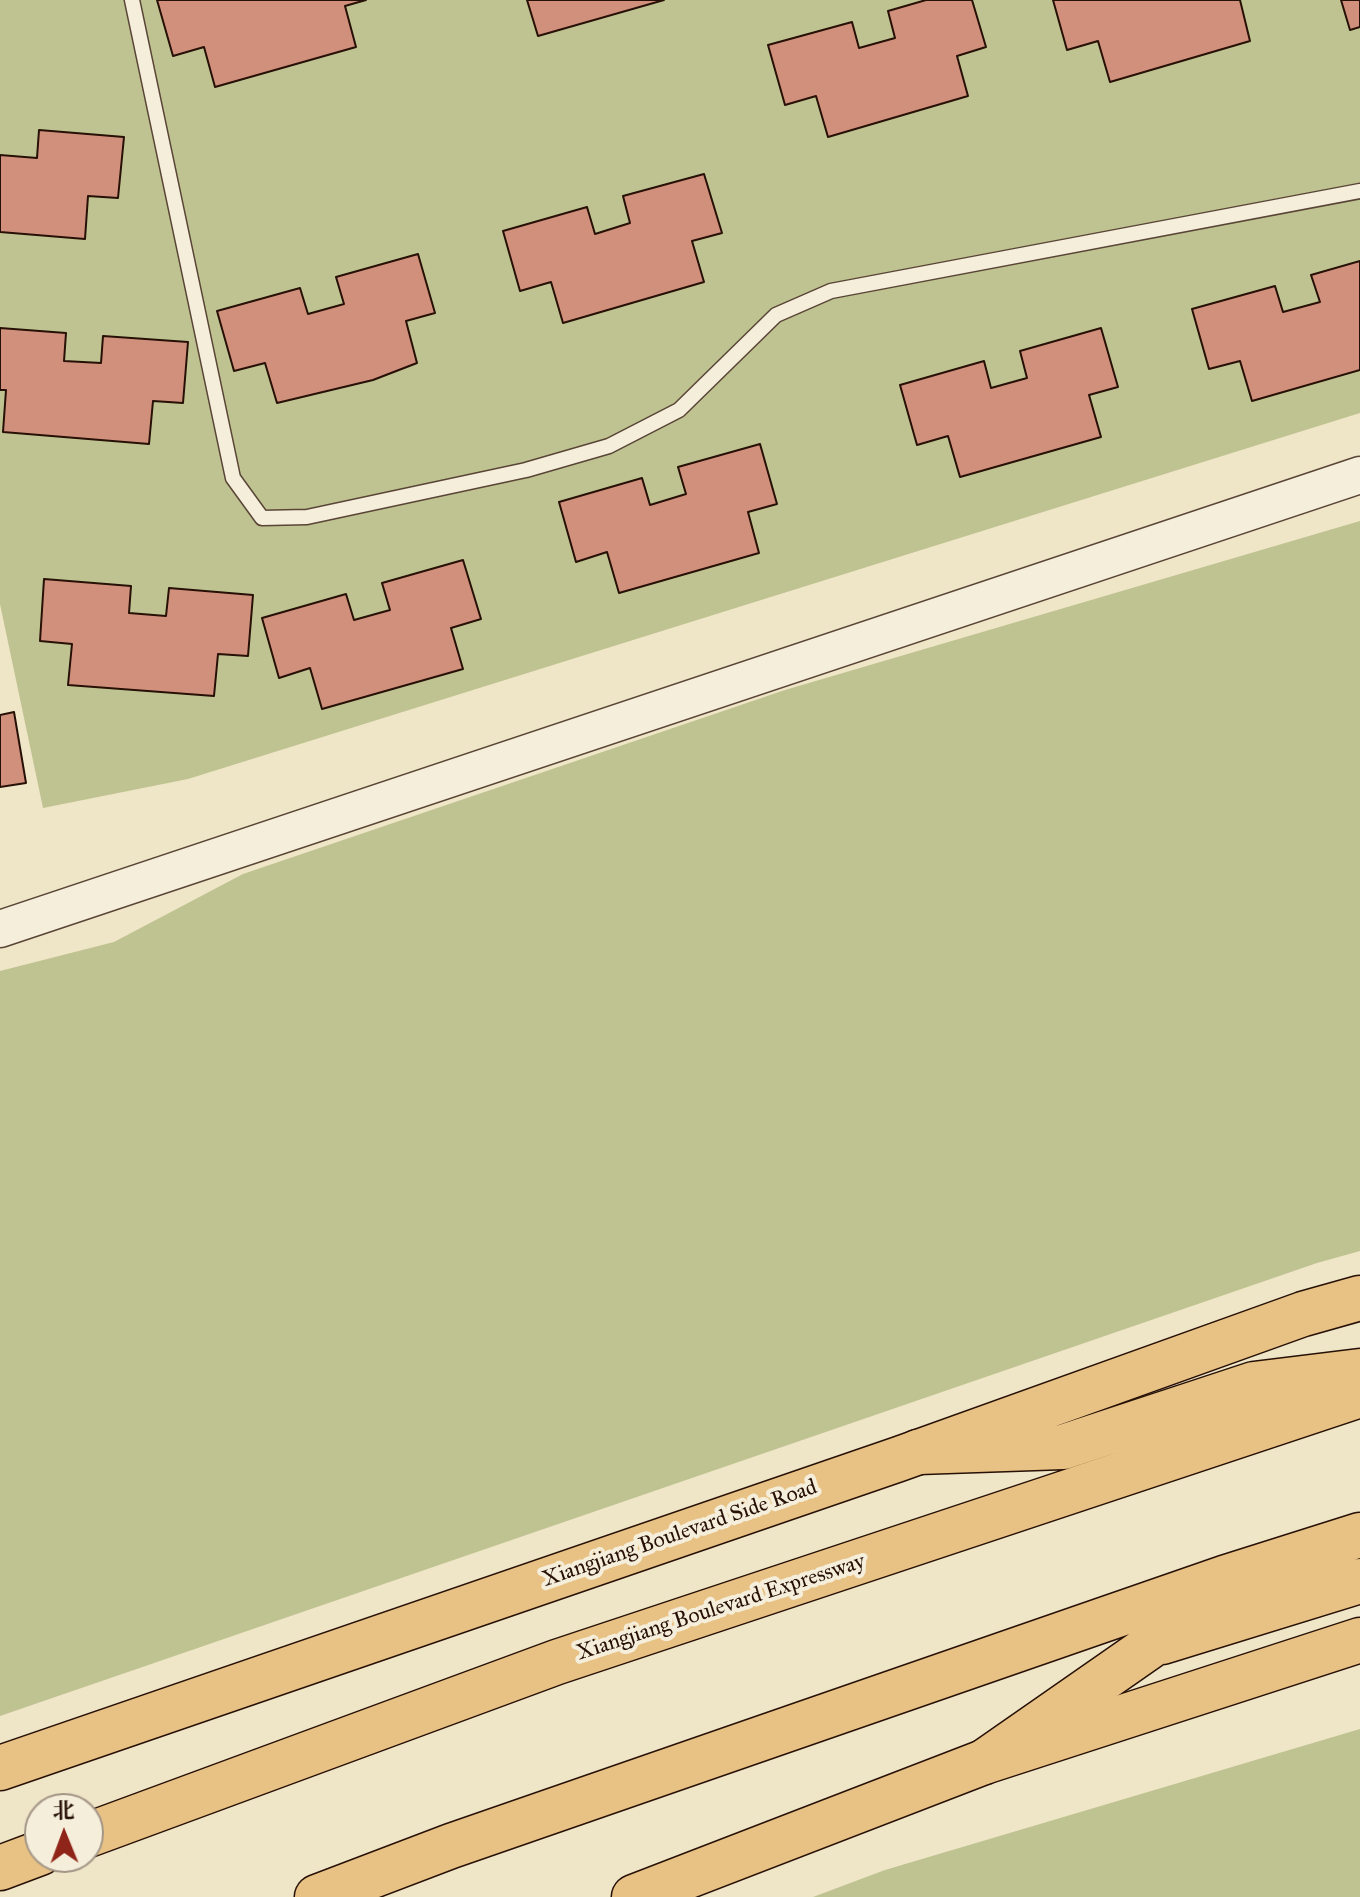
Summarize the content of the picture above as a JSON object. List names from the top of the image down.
{
  "streets": {
    "main road": ["Xiangjiang Boulevard Side Road", "Xiangjiang Boulevard Expressway"]
  },
  "north": "top"
}
